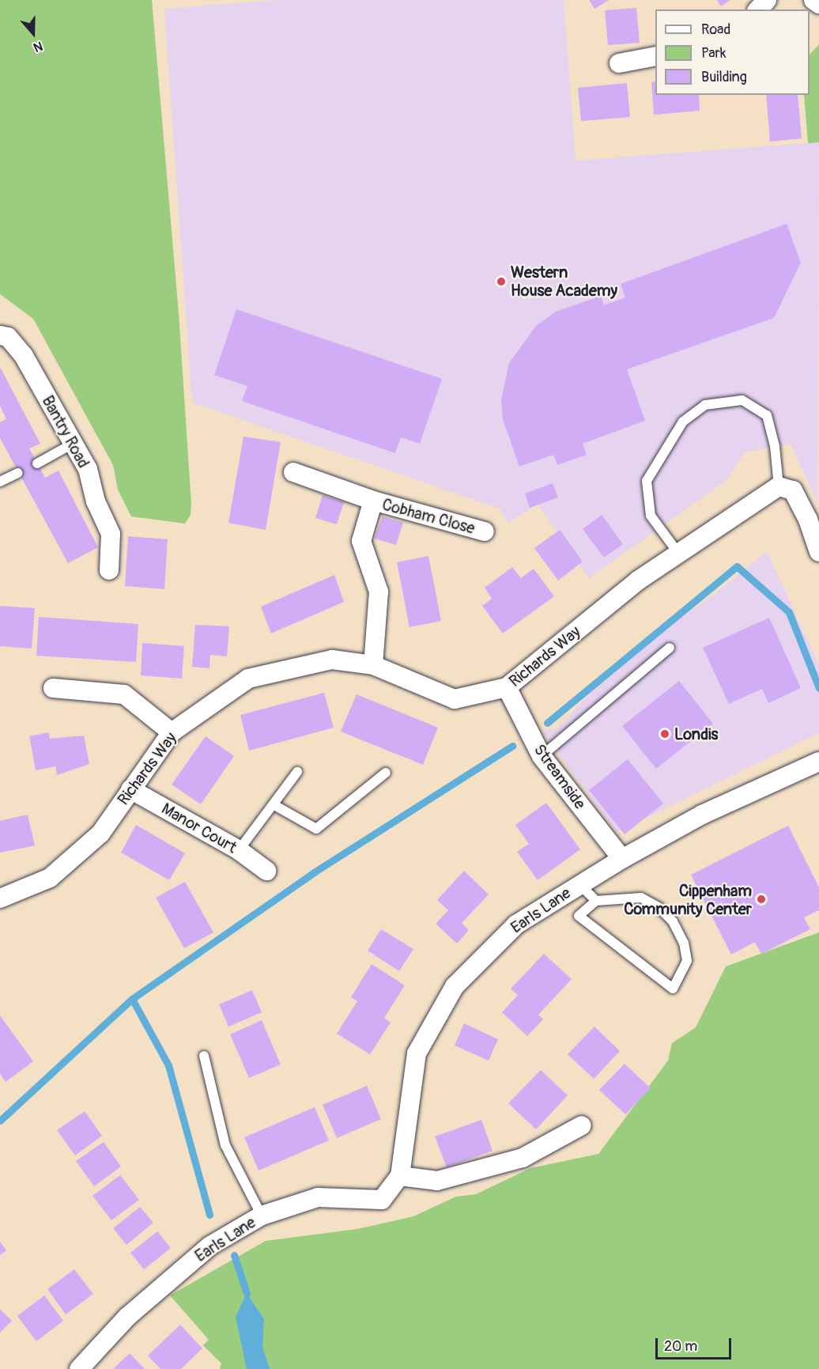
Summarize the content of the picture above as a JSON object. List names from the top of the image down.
{
  "streets": {
    "street": [
      "Bantry Road",
      "Cobham Close",
      "Richards Way",
      "Streamside",
      "Manor Court",
      "Earls Lane"
    ]
  },
  "crossings": [
    ["Cobham Close", "Richards Way"],
    ["Richards Way", "Streamside"],
    ["Richards Way", "Manor Court"],
    ["Streamside", "Earls Lane"]
  ],
  "places": ["Western House Academy", "Londis", "Cippenham Community Center"],
  "legend": ["Road", "Park", "Building"],
  "scale_bar": "20 m",
  "north": "bottom"
}
